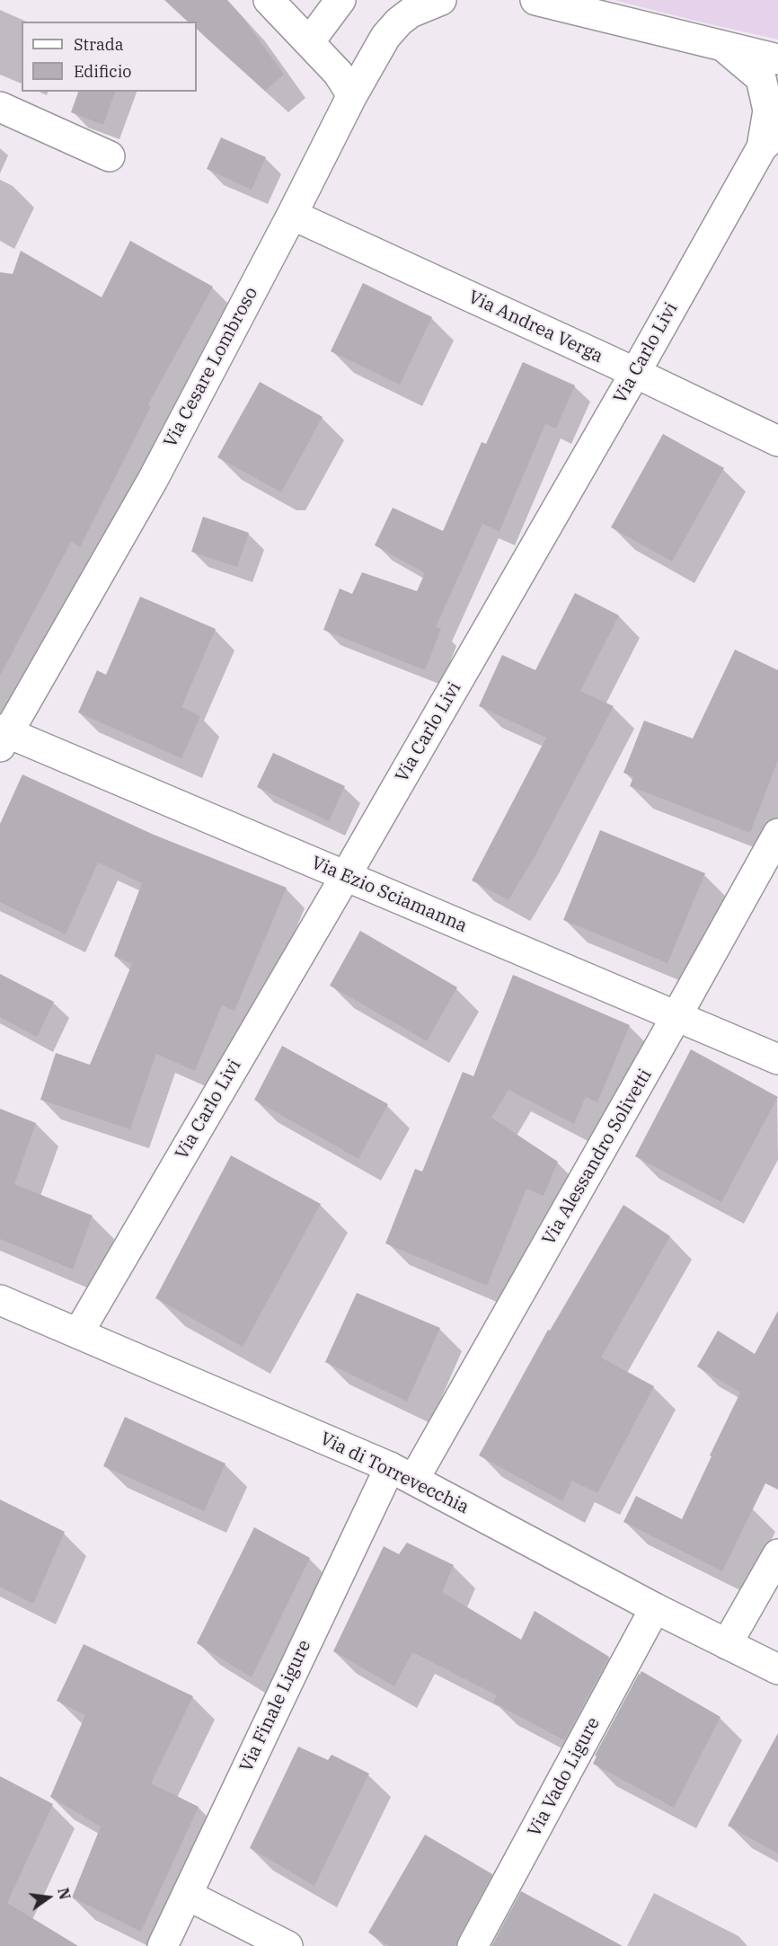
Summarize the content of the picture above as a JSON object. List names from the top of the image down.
{
  "streets": {
    "street": [
      "Via Andrea Verga",
      "Via Carlo Livi",
      "Via Cesare Lombroso",
      "Via Ezio Sciamanna",
      "Via Alessandro Solivetti",
      "Via di Torrevecchia",
      "Via Finale Ligure",
      "Via Vado Ligure"
    ]
  },
  "crossings": [
    ["Via Andrea Verga", "Via Carlo Livi"],
    ["Via Andrea Verga", "Via Cesare Lombroso"],
    ["Via Carlo Livi", "Via Ezio Sciamanna"],
    ["Via Carlo Livi", "Via di Torrevecchia"],
    ["Via Cesare Lombroso", "Via Ezio Sciamanna"],
    ["Via Ezio Sciamanna", "Via Alessandro Solivetti"],
    ["Via Alessandro Solivetti", "Via di Torrevecchia"],
    ["Via Alessandro Solivetti", "Via Finale Ligure"],
    ["Via di Torrevecchia", "Via Finale Ligure"],
    ["Via di Torrevecchia", "Via Vado Ligure"]
  ],
  "legend": ["Strada", "Edificio"],
  "north": "right"
}
